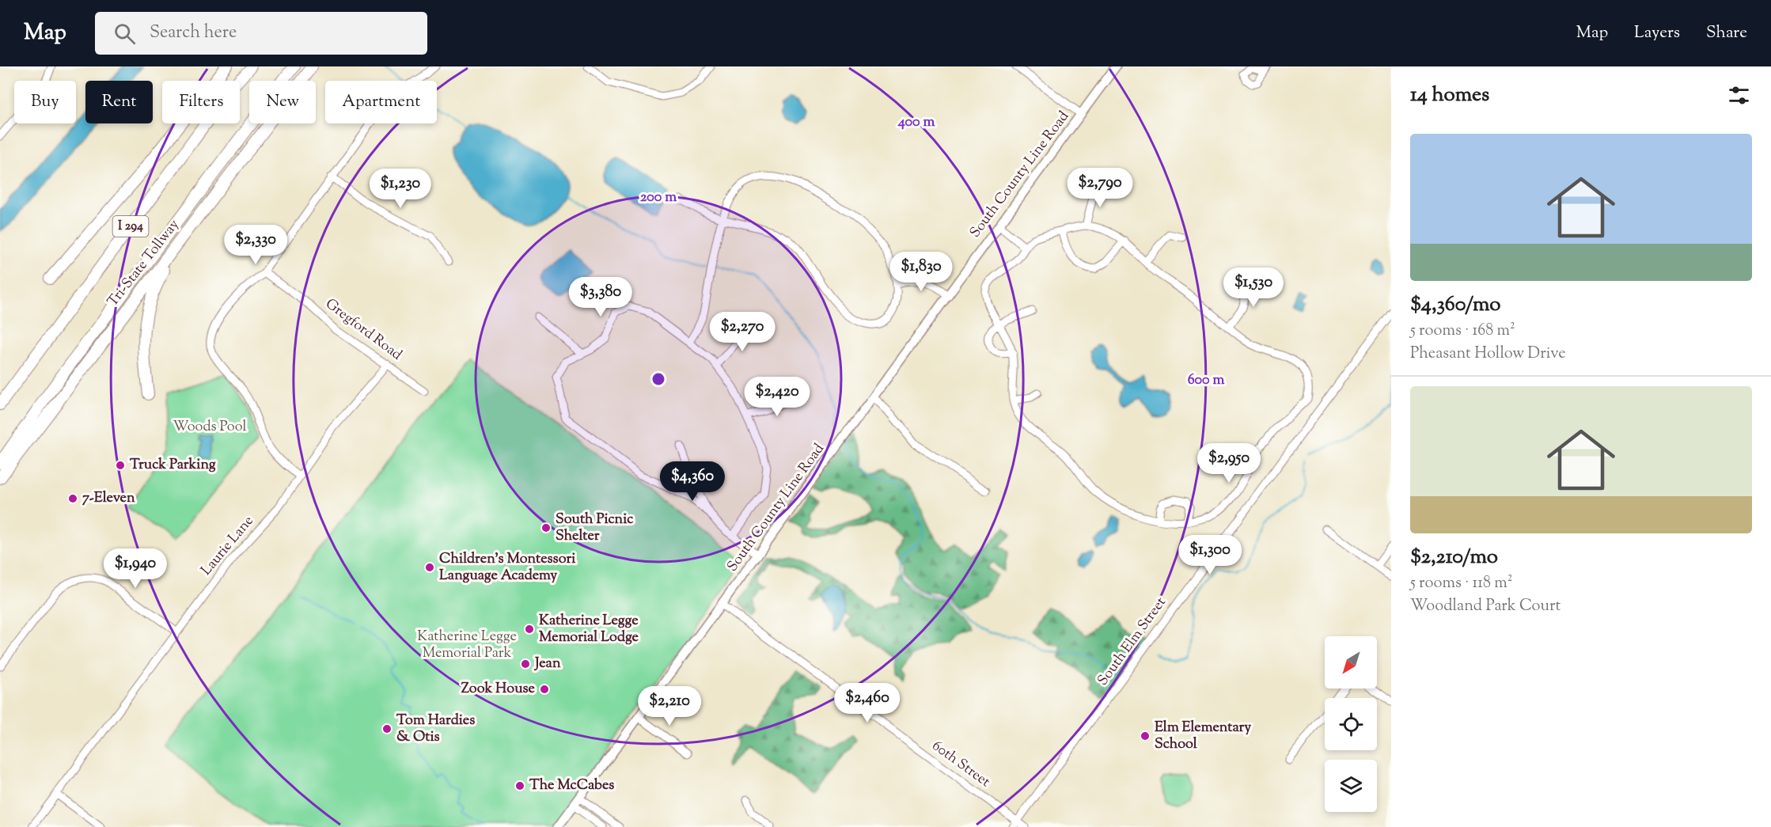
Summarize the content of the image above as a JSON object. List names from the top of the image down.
{
  "streets": {
    "highway": ["I 294", "Tri-State Tollway"],
    "main road": ["South County Line Road"],
    "street": [
      "Gregford Road",
      "Laurie Lane",
      "South Elm Street",
      "60th Street"
    ]
  },
  "crossings": [
    ["South County Line Road", "60th Street"],
    ["Gregford Road", "Laurie Lane"],
    ["South Elm Street", "60th Street"]
  ],
  "parks": ["Woods Pool", "Katherine Legge Memorial Park"],
  "places": [
    "Truck Parking",
    "7-Eleven",
    "South Picnic Shelter",
    "Children's Montessori Language Academy",
    "Katherine Legge Memorial Lodge",
    "Jean",
    "Zook House",
    "Tom Hardies & Otis",
    "Elm Elementary School",
    "The McCabes"
  ],
  "north": "bottom left",
  "page": {
    "header": "Map",
    "search": "Search here",
    "nav": ["Map", "Layers", "Share"],
    "heading": "14 homes",
    "chip": [
      "Buy",
      "Rent",
      "Filters",
      "New",
      "Apartment"
    ],
    "list": [
      {
        "name": "$4,360/mo",
        "note": "5 rooms · 168 m² · Pheasant Hollow Drive"
      },
      {
        "name": "$2,210/mo",
        "note": "5 rooms · 118 m² · Woodland Park Court"
      }
    ],
    "price": [
      "$2,790",
      "$1,230",
      "$2,330",
      "$1,830",
      "$1,530",
      "$3,380",
      "$2,270",
      "$2,420",
      "$2,950",
      "$4,360",
      "$1,300",
      "$1,940",
      "$2,460",
      "$2,210"
    ]
  },
  "rings": ["400 m", "200 m", "600 m"]
}
